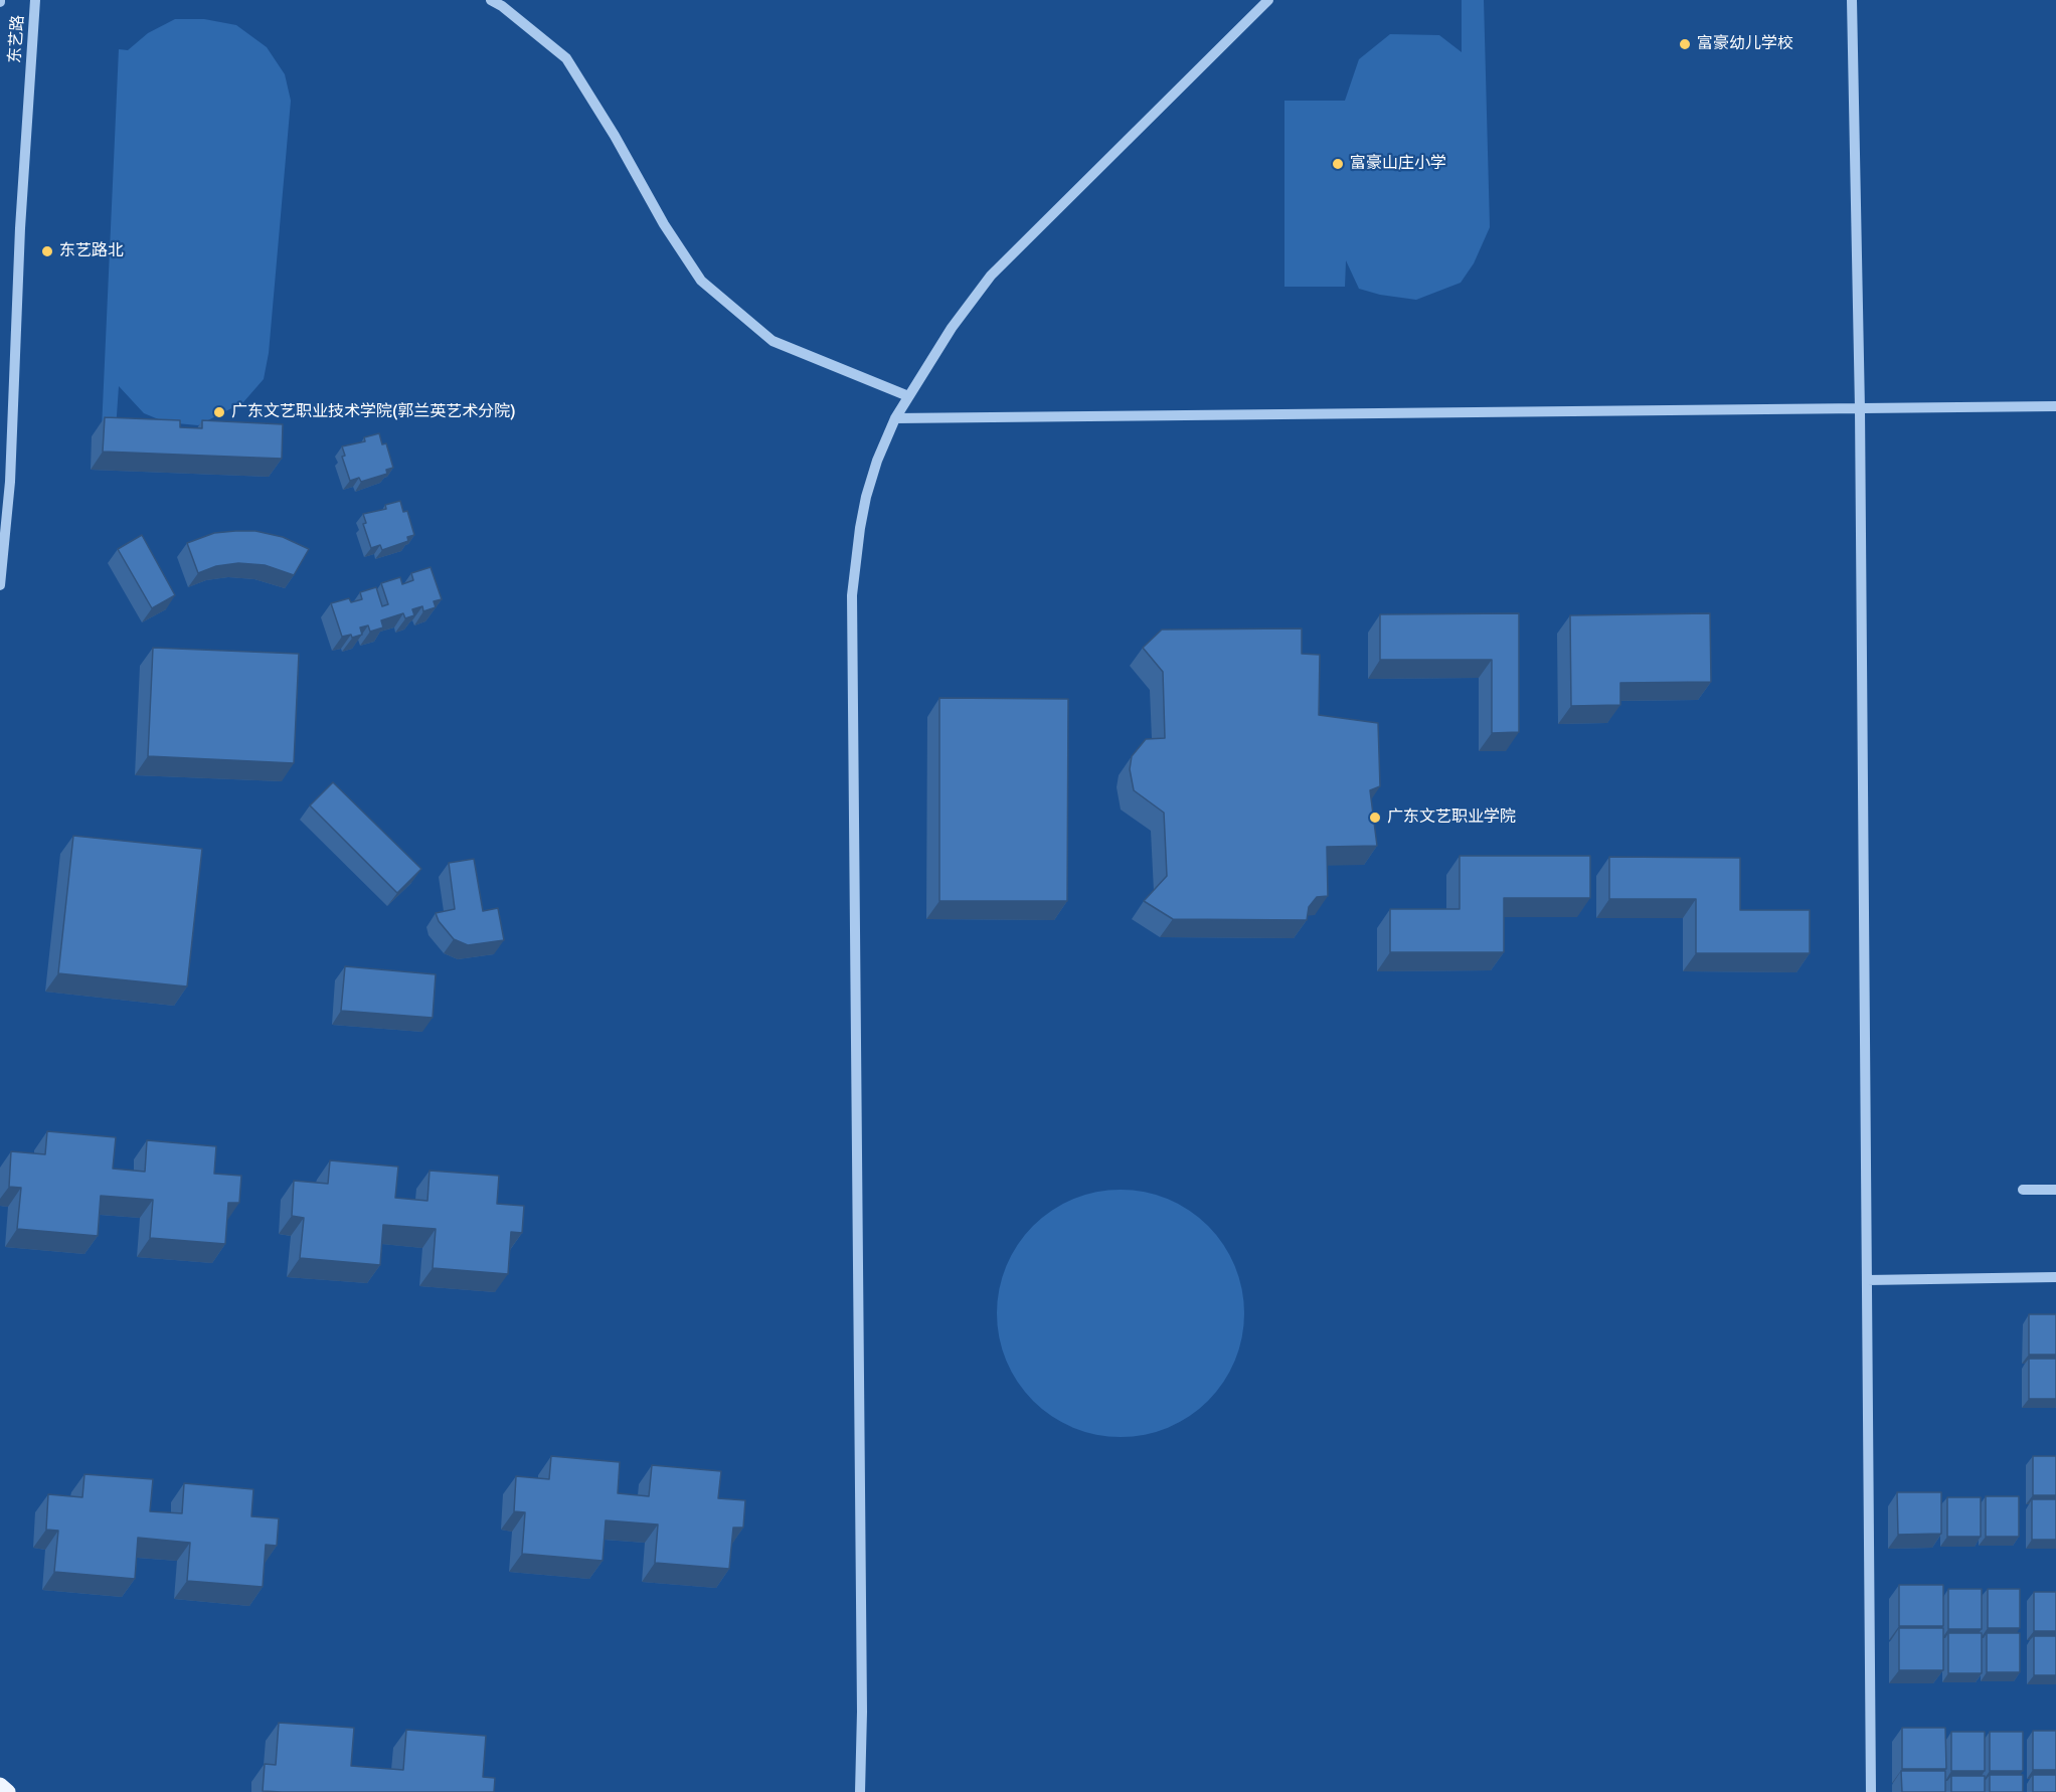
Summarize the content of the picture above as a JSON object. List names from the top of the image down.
{
  "streets": {
    "street": ["东艺路"]
  },
  "places": [
    "富豪幼儿学校",
    "富豪山庄小学",
    "东艺路北",
    "广东文艺职业技术学院(郭兰英艺术分院)",
    "广东文艺职业学院"
  ]
}
